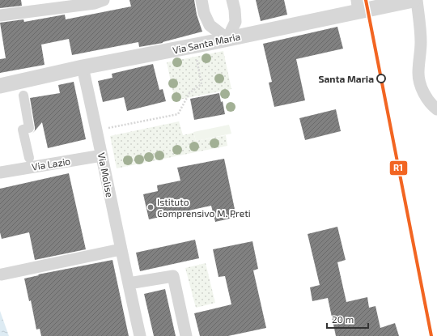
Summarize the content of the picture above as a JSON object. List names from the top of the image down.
{
  "streets": {
    "street": ["Via Santa Maria", "Via Lazio", "Via Molise"]
  },
  "crossings": [
    ["Via Santa Maria", "Via Molise"],
    ["Via Lazio", "Via Molise"]
  ],
  "places": ["Santa Maria", "Istituto Comprensivo M. Preti"],
  "lines": ["transit line R1"],
  "scale_bar": "20 m"
}
